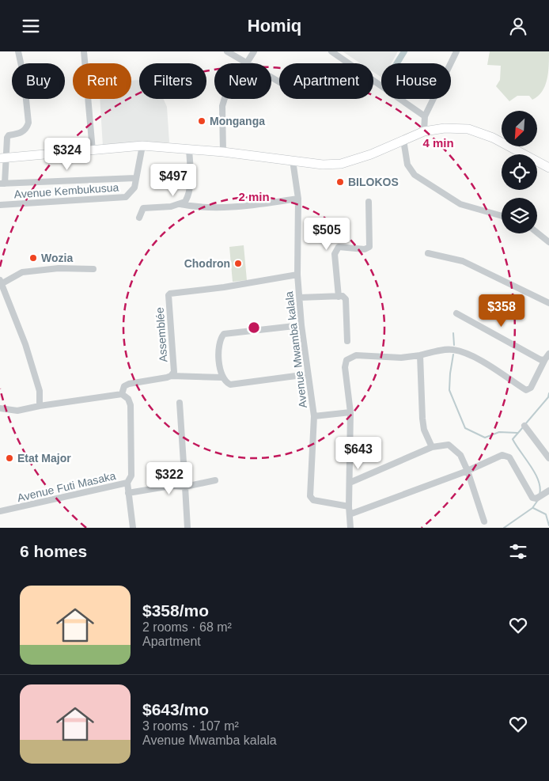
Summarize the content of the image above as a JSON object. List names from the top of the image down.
{
  "streets": {
    "street": [
      "Avenue Kembukusua",
      "Assemblée",
      "Avenue Mwamba kalala",
      "Avenue Futi Masaka"
    ]
  },
  "crossings": [
    ["Assemblée", "Avenue Mwamba kalala"],
    ["Assemblée", "Avenue Futi Masaka"]
  ],
  "places": [
    "Monganga",
    "BILOKOS",
    "Wozia",
    "Chodron",
    "Etat Major"
  ],
  "north": "bottom left",
  "page": {
    "header": "Homiq",
    "chip": [
      "Buy",
      "Rent",
      "Filters",
      "New",
      "Apartment",
      "House"
    ],
    "price": [
      "$324",
      "$497",
      "$505",
      "$358",
      "$643",
      "$322"
    ],
    "heading": "6 homes",
    "list": [
      {
        "name": "$358/mo",
        "note": "2 rooms · 68 m² · Apartment"
      },
      {
        "name": "$643/mo",
        "note": "3 rooms · 107 m² · Avenue Mwamba kalala"
      }
    ]
  },
  "rings": ["4 min", "2 min"]
}
